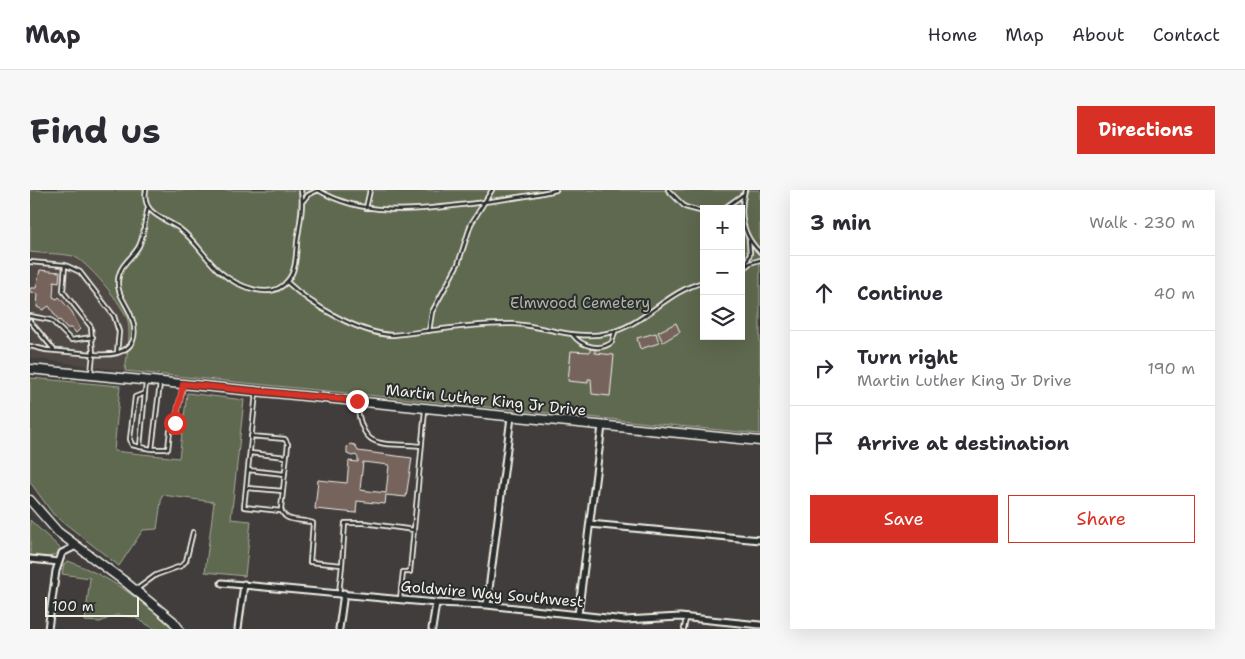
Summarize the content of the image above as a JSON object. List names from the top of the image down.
{
  "streets": {
    "main road": ["Martin Luther King Jr Drive"],
    "street": ["Goldwire Way Southwest"]
  },
  "parks": ["Elmwood Cemetery"],
  "scale_bar": "100 m",
  "page": {
    "header": "Map",
    "nav": [
      "Home",
      "Map",
      "About",
      "Contact"
    ],
    "buttons": [
      "Directions",
      ["Save", "Share"]
    ],
    "title": "Find us",
    "heading": ["3 min", "Walk · 230 m"],
    "map_buttons": ["+", "−"],
    "list": [
      ["Continue", "40 m"],
      ["Turn right", "Martin Luther King Jr Drive", "190 m"],
      "Arrive at destination"
    ],
    "scale": "100 m"
  }
}
